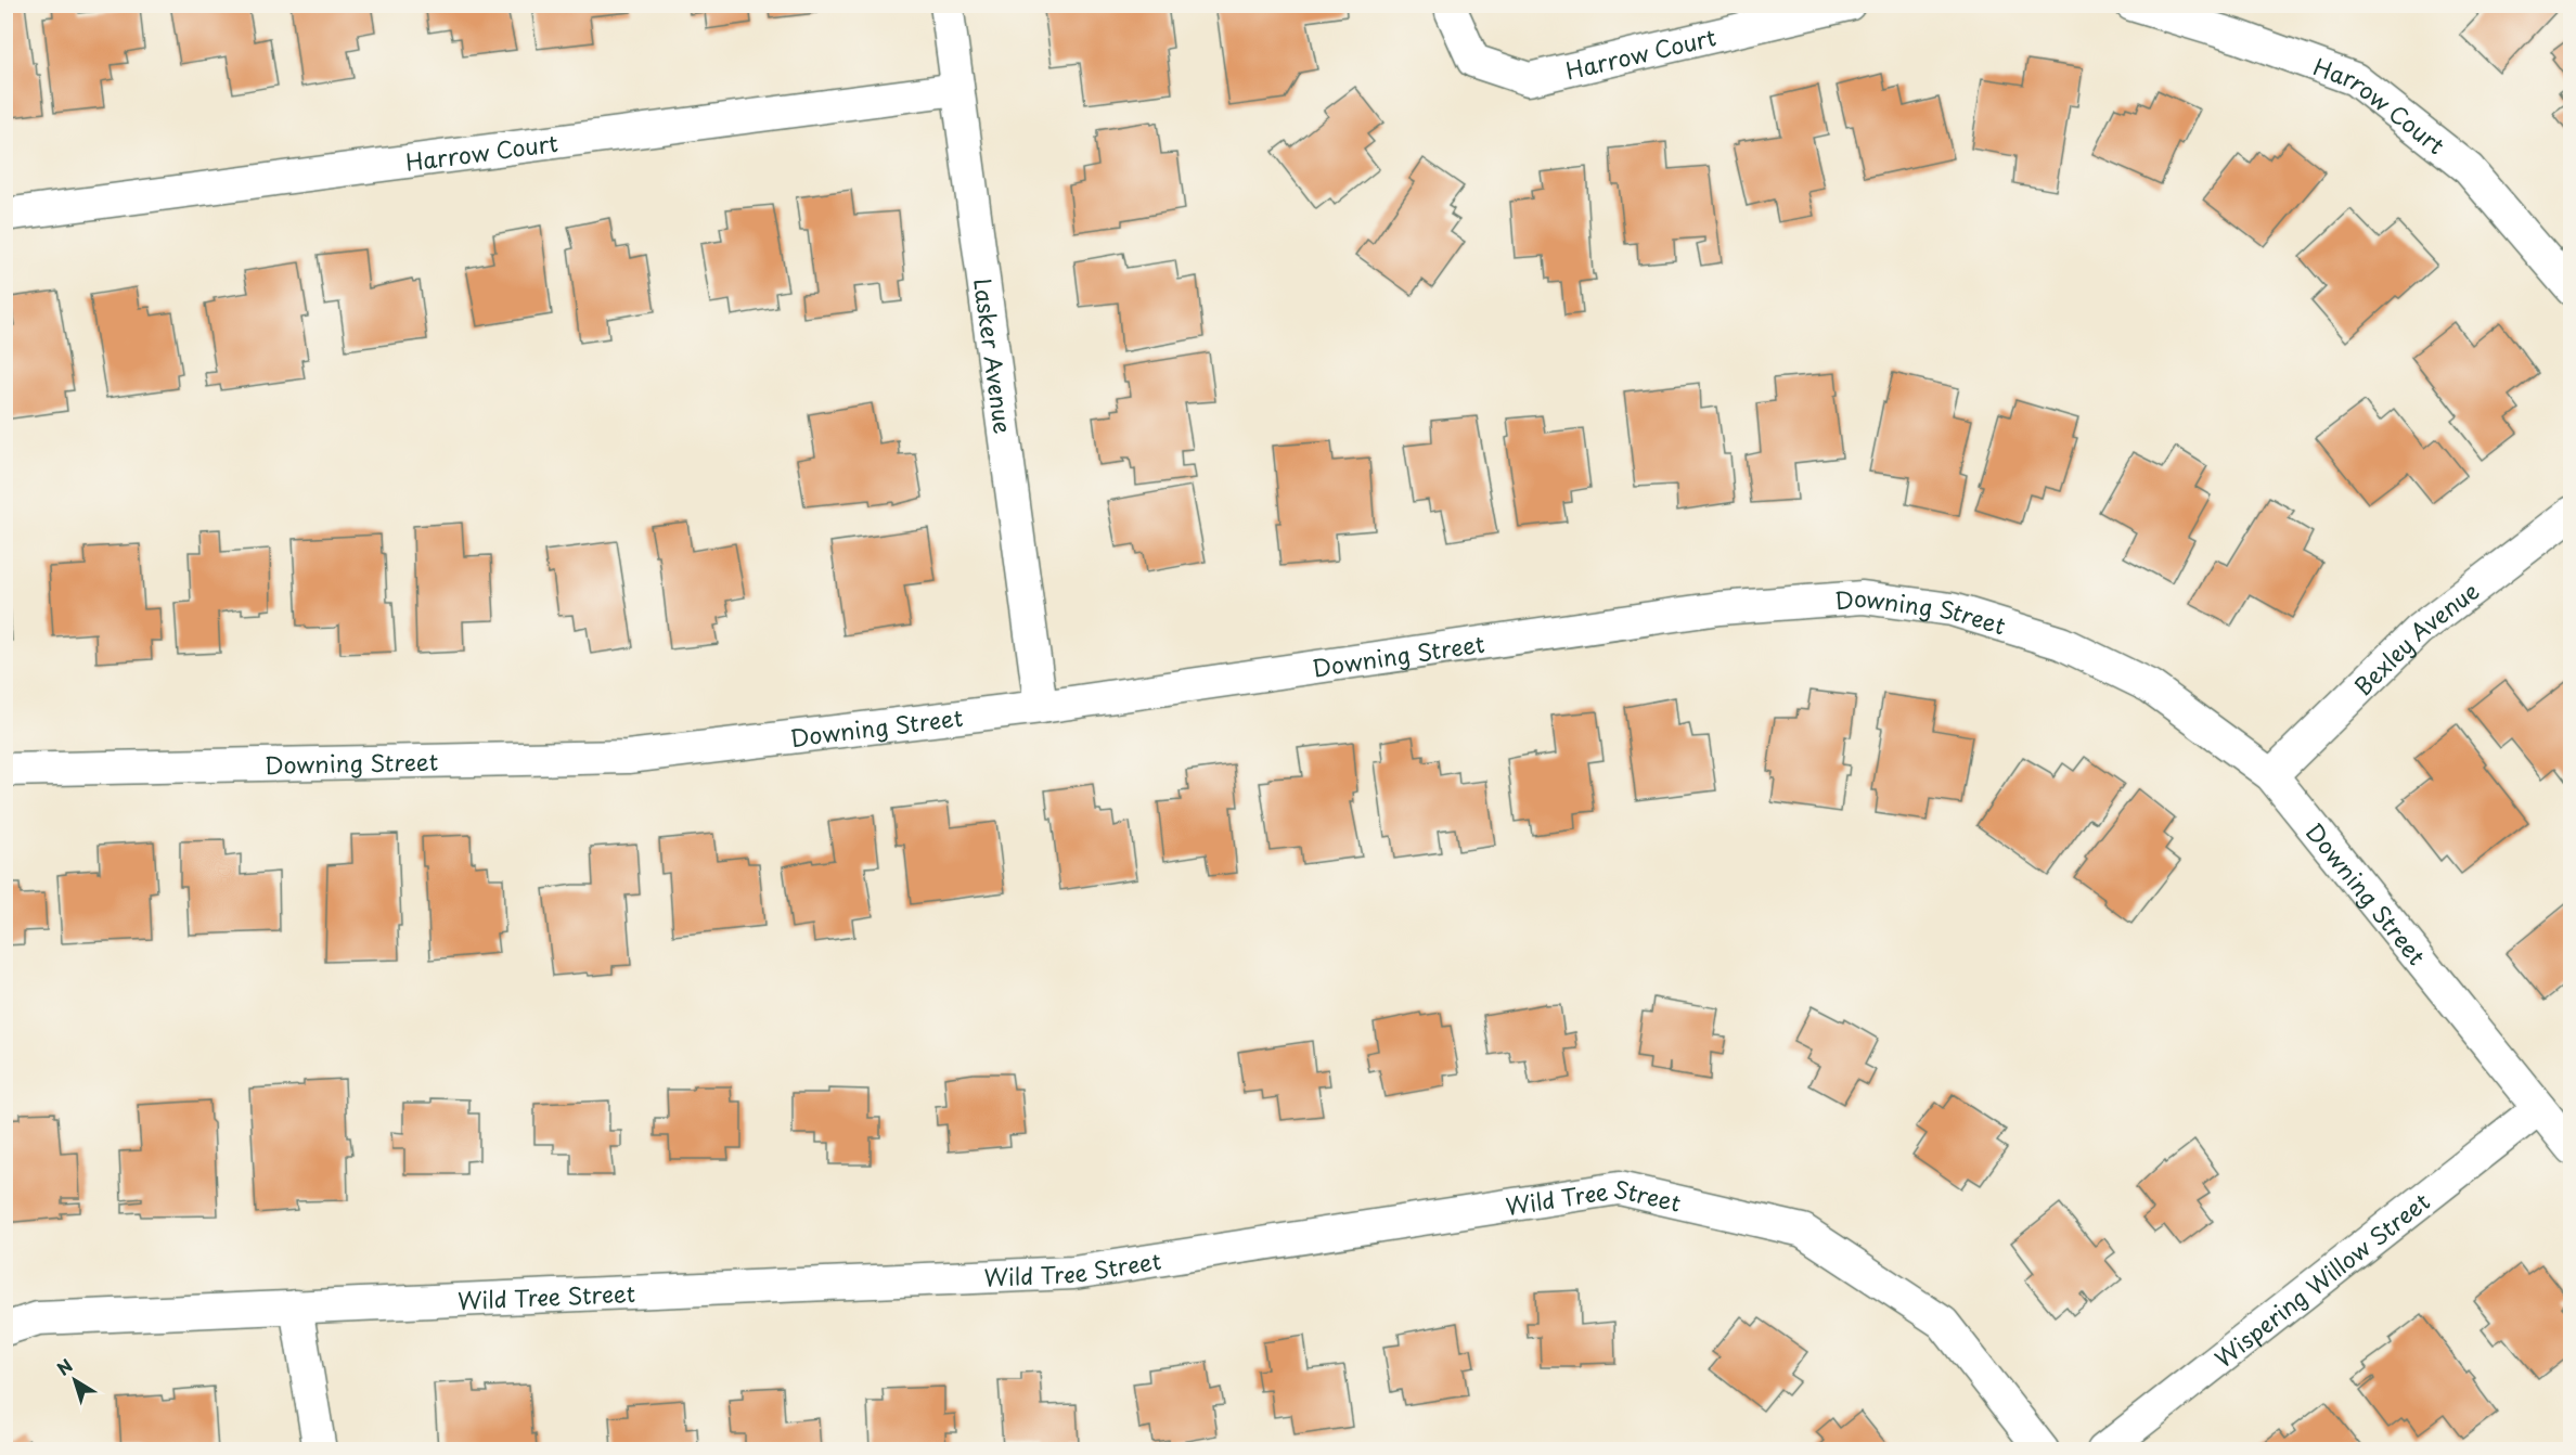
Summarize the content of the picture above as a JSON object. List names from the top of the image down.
{
  "streets": {
    "street": [
      "Harrow Court",
      "Lasker Avenue",
      "Downing Street",
      "Bexley Avenue",
      "Wild Tree Street",
      "Wispering Willow Street"
    ]
  },
  "crossings": [
    ["Harrow Court", "Lasker Avenue"],
    ["Lasker Avenue", "Downing Street"],
    ["Downing Street", "Bexley Avenue"],
    ["Downing Street", "Wispering Willow Street"]
  ],
  "north": "top left"
}
